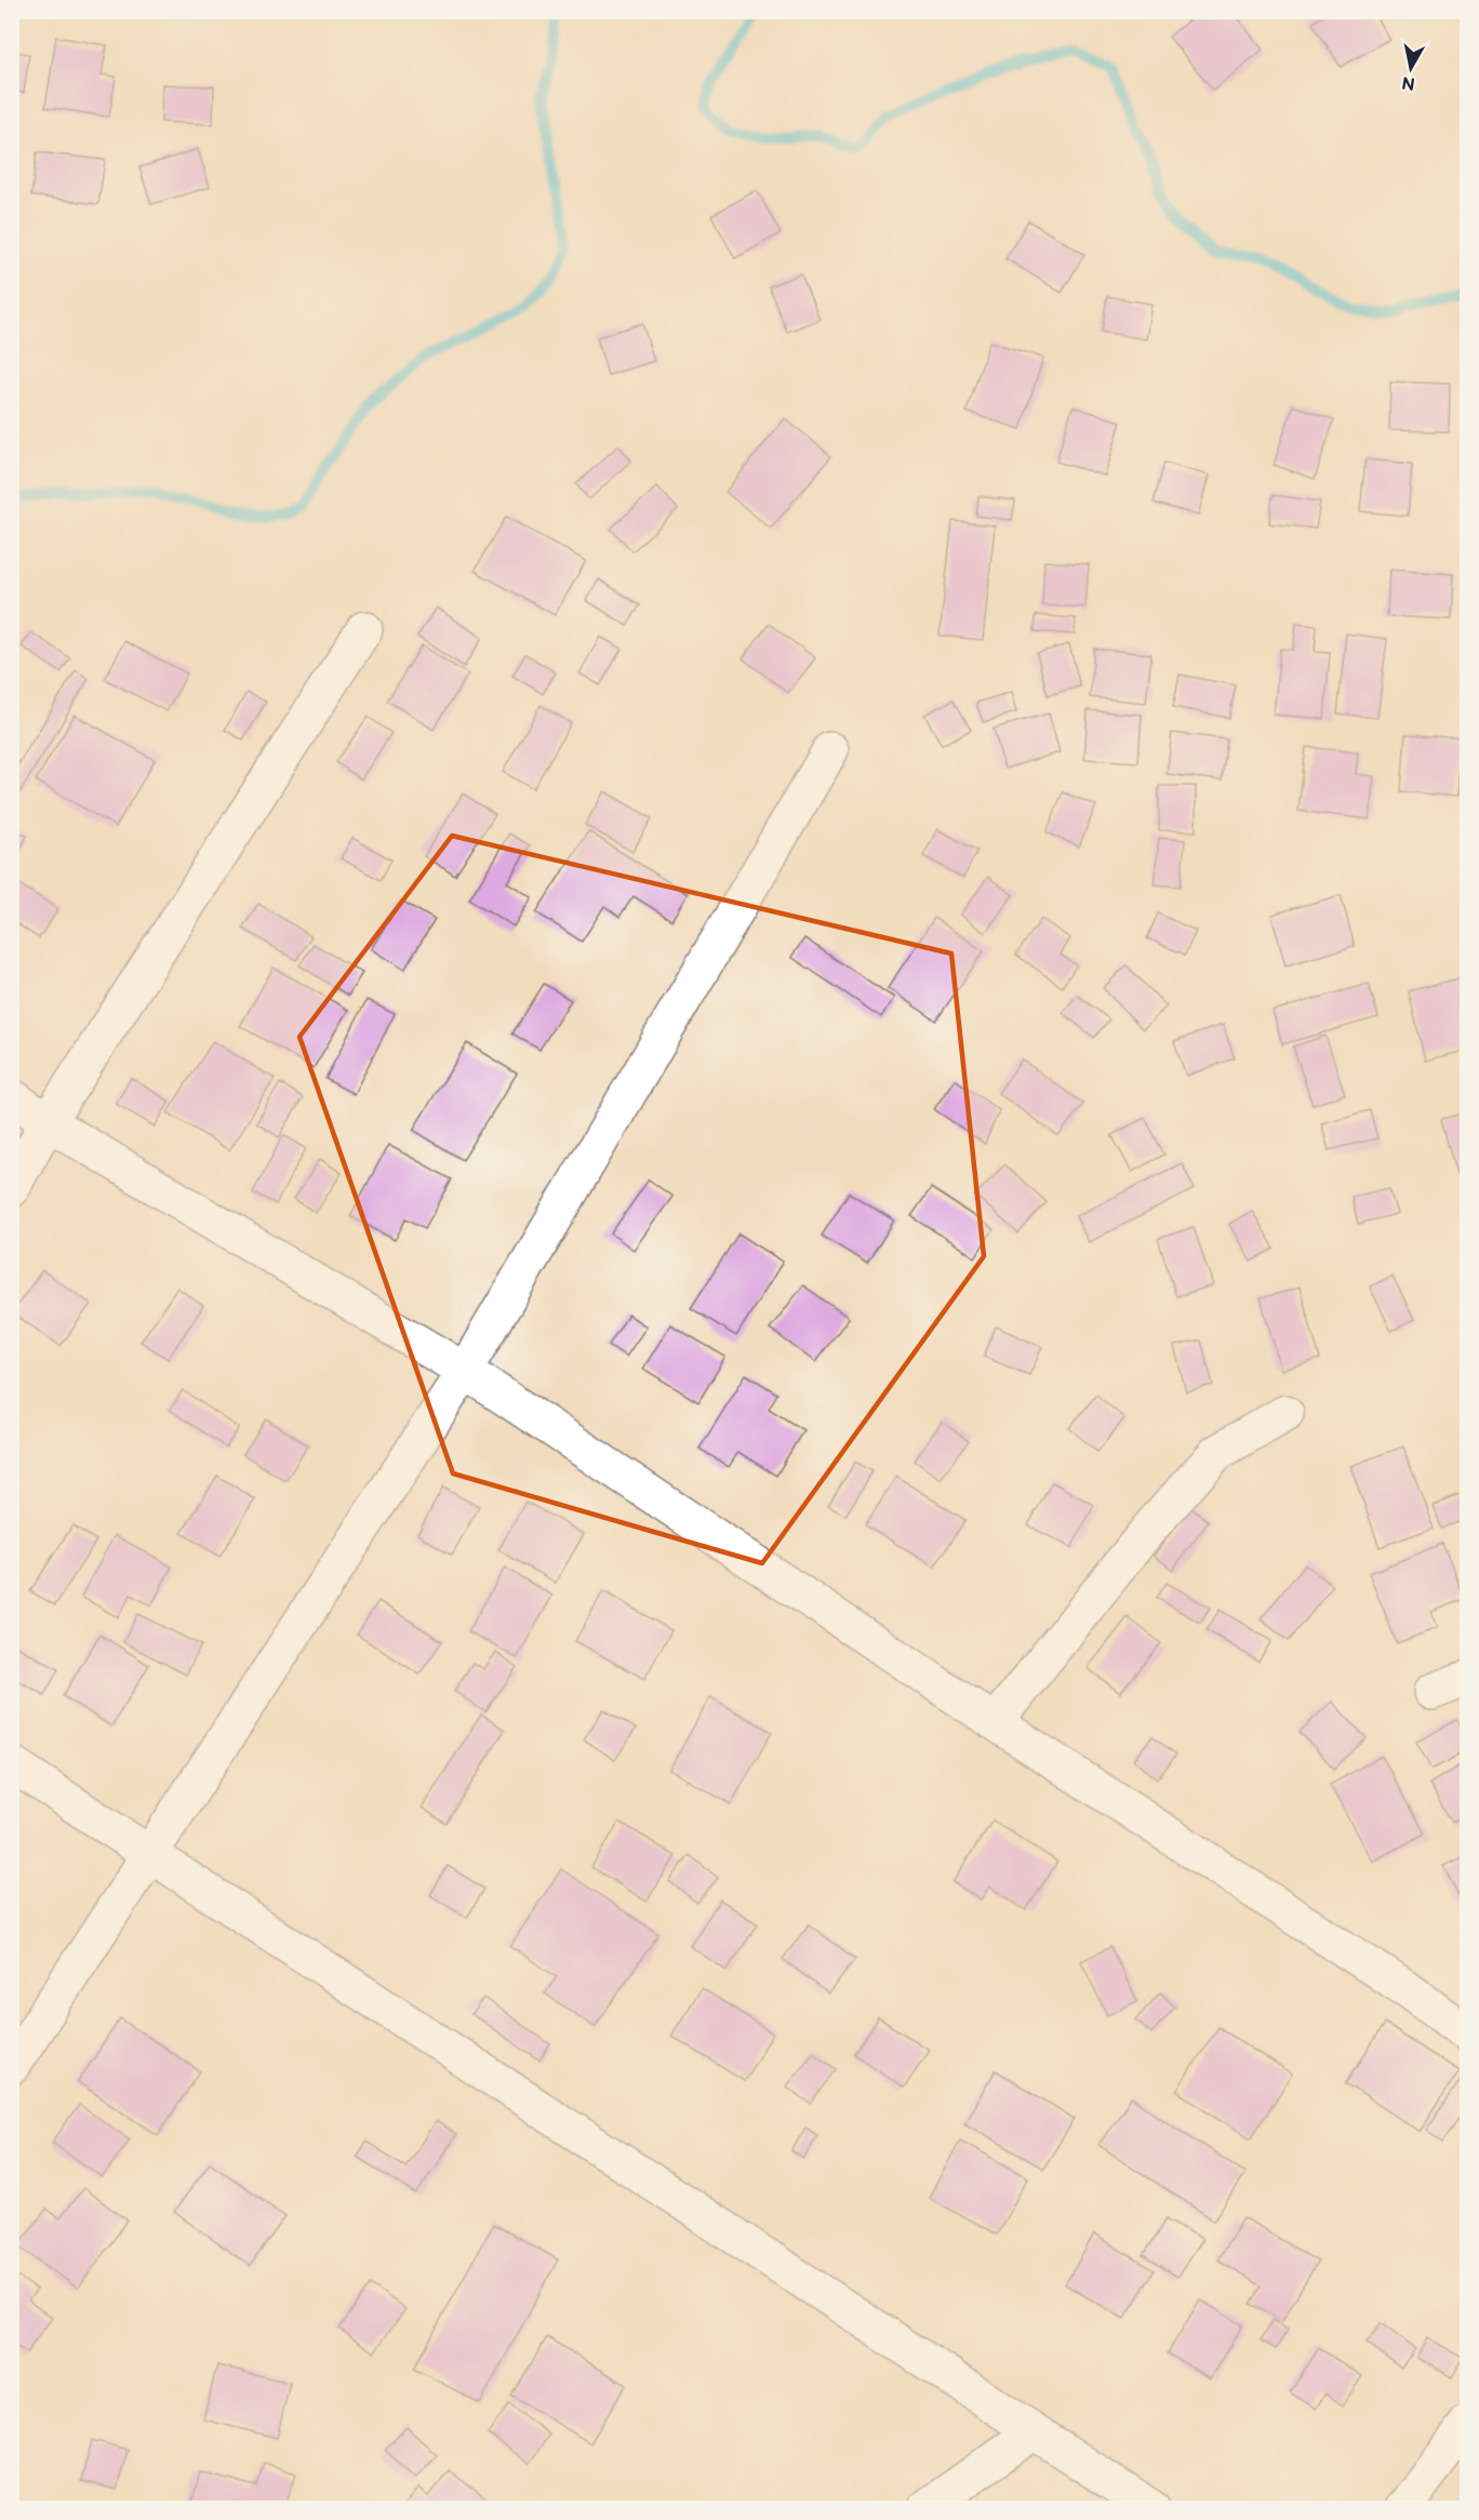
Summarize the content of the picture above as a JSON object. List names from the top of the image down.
{
  "north": "bottom"
}
